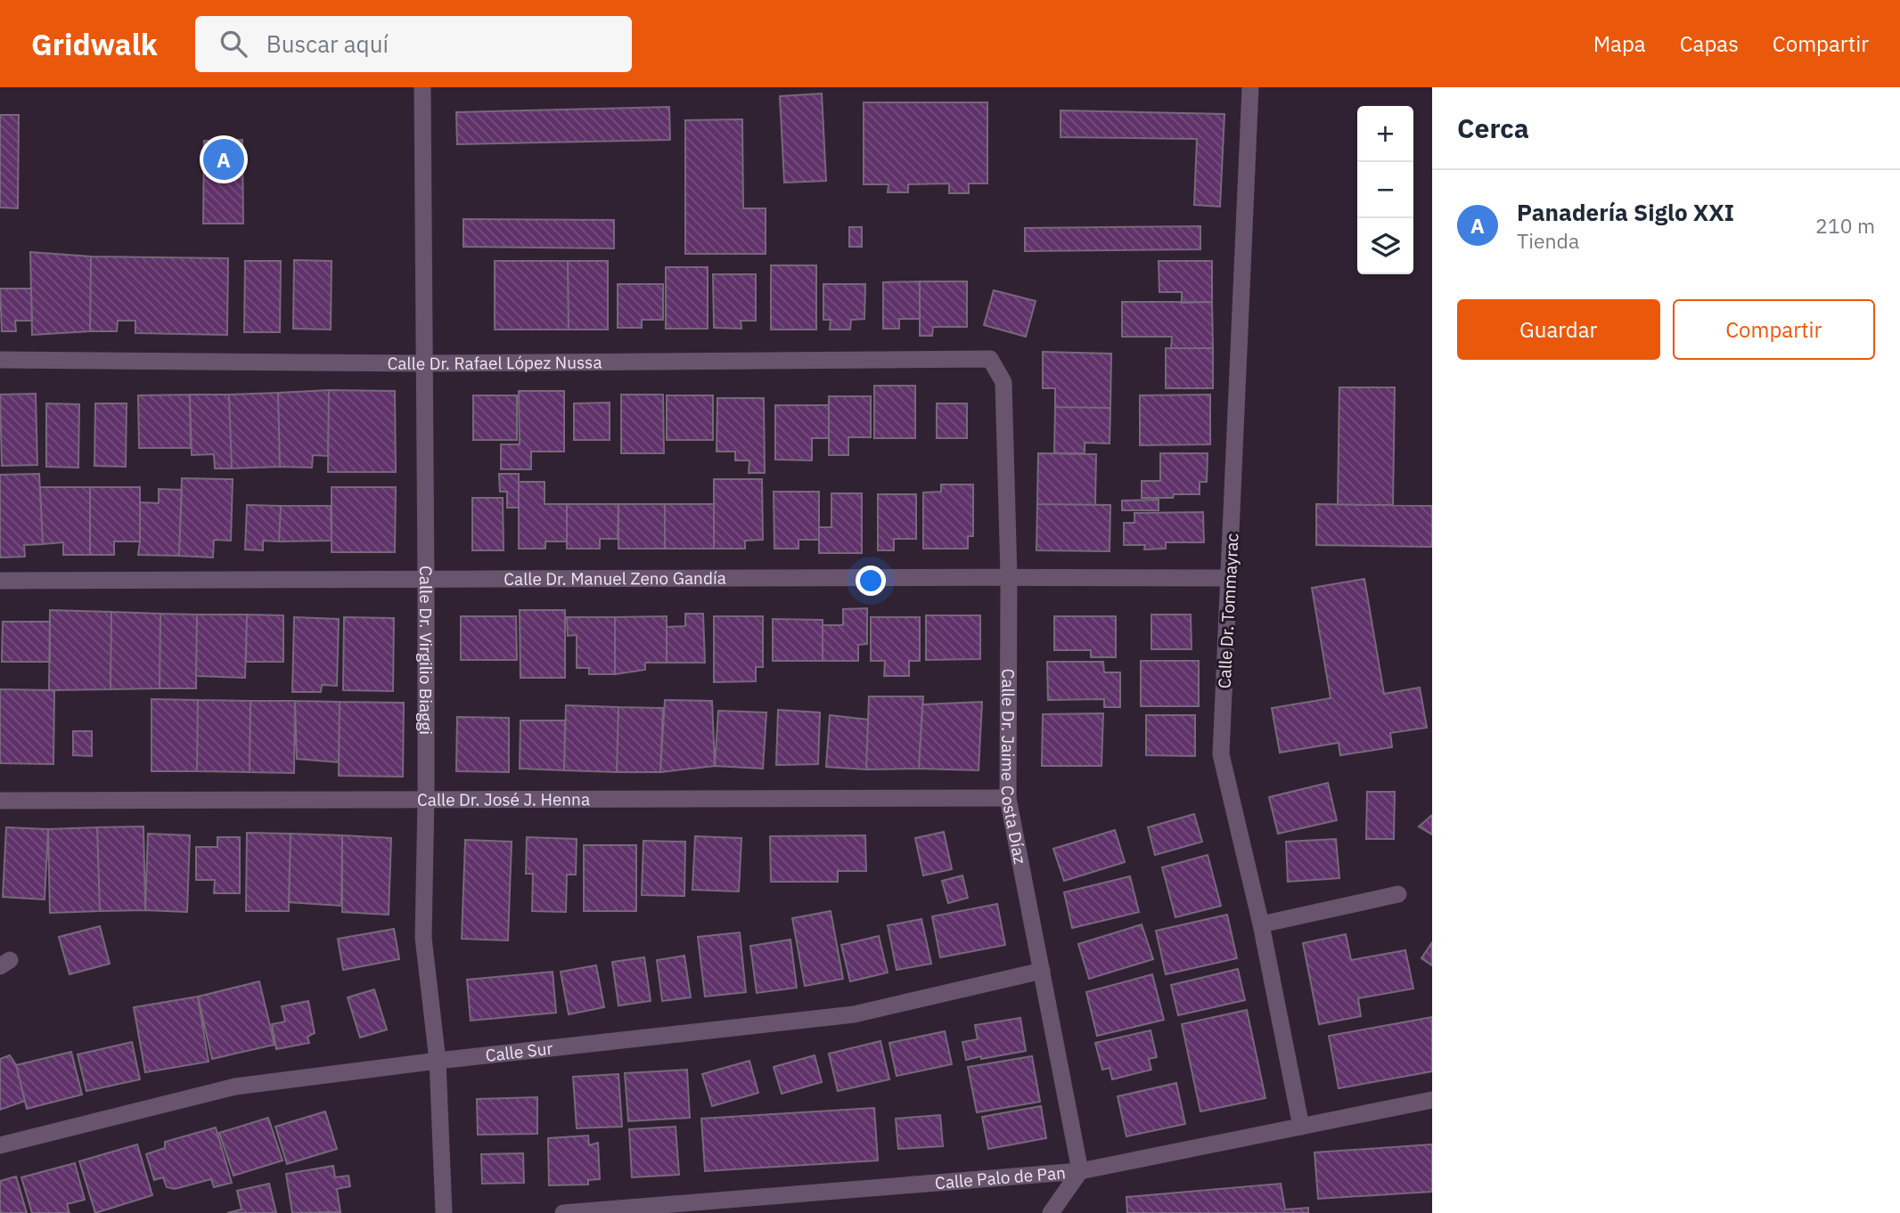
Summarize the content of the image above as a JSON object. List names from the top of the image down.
{
  "streets": {
    "street": [
      "Calle Dr. Rafael López Nussa",
      "Calle Dr. Manuel Zeno Gandía",
      "Calle Dr. Tommayrac",
      "Calle Dr. Virgilio Biaggi",
      "Calle Dr. Jaime Costa Díaz",
      "Calle Dr. José J. Henna",
      "Calle Sur",
      "Calle Palo de Pan"
    ]
  },
  "crossings": [
    ["Calle Dr. Rafael López Nussa", "Calle Dr. Virgilio Biaggi"],
    ["Calle Dr. Rafael López Nussa", "Calle Dr. Jaime Costa Díaz"],
    ["Calle Dr. Manuel Zeno Gandía", "Calle Dr. Tommayrac"],
    ["Calle Dr. Manuel Zeno Gandía", "Calle Dr. Virgilio Biaggi"],
    ["Calle Dr. Manuel Zeno Gandía", "Calle Dr. Jaime Costa Díaz"],
    ["Calle Dr. Tommayrac", "Calle Palo de Pan"],
    ["Calle Dr. Virgilio Biaggi", "Calle Dr. José J. Henna"],
    ["Calle Dr. Virgilio Biaggi", "Calle Sur"],
    ["Calle Dr. Jaime Costa Díaz", "Calle Dr. José J. Henna"],
    ["Calle Dr. Jaime Costa Díaz", "Calle Sur"],
    ["Calle Dr. Jaime Costa Díaz", "Calle Palo de Pan"]
  ],
  "page": {
    "header": "Gridwalk",
    "search": "Buscar aquí",
    "nav": ["Mapa", "Capas", "Compartir"],
    "heading": "Cerca",
    "map_buttons": ["+", "−"],
    "pins": "A",
    "list": [
      {
        "mark": "A",
        "name": "Panadería Siglo XXI",
        "note": "Tienda",
        "value": "210 m"
      }
    ],
    "buttons": ["Guardar", "Compartir"]
  }
}
